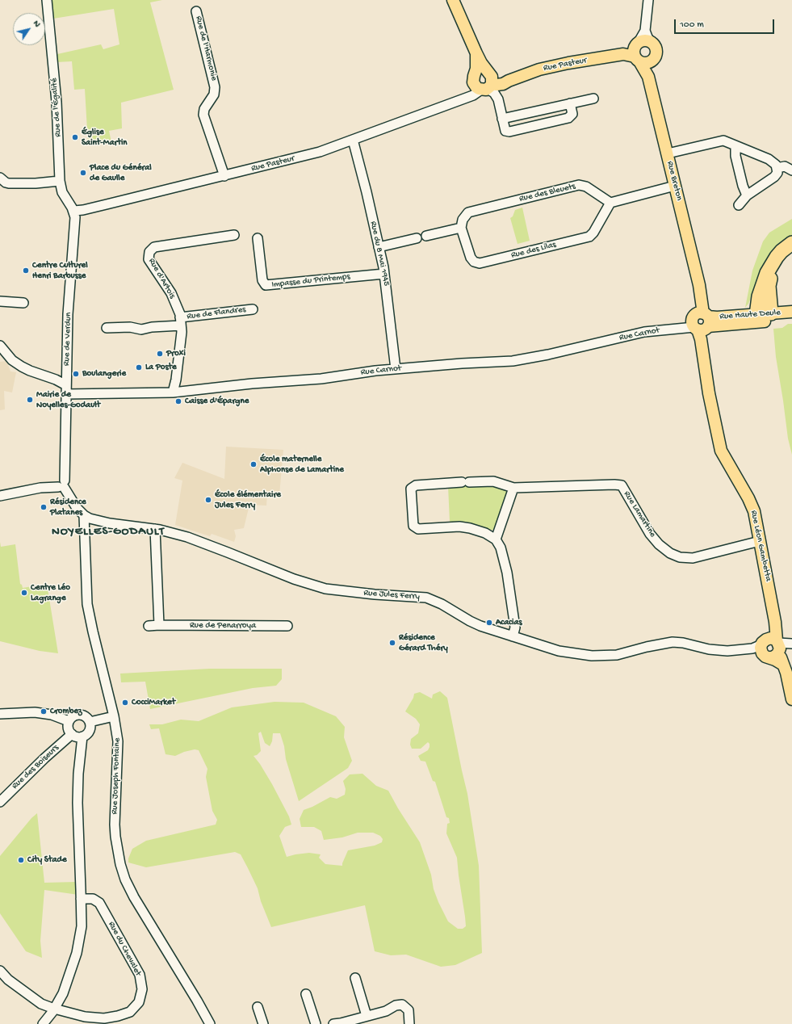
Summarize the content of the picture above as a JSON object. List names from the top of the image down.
{
  "streets": {
    "main road": [
      "Rue Pasteur",
      "Rue Breton",
      "Rue Haute Deule",
      "Rue Léon Gambetta"
    ],
    "street": [
      "Rue de l'Harmonie",
      "Rue de l'Égalité",
      "Rue des Bleuets",
      "Rue des Lilas",
      "Rue du 8 Mai 1945",
      "Rue d'Artois",
      "Impasse du Printemps",
      "Rue de Flandres",
      "Rue Carnot",
      "Rue de Verdun",
      "Rue Lamartine",
      "Rue Jules Ferry",
      "Rue de Penarroya",
      "Rue des Boiseurs",
      "Rue Joseph Fontaine",
      "Rue du Chevalet"
    ]
  },
  "crossings": [
    ["Rue de l'Harmonie", "Rue Pasteur"],
    ["Rue Pasteur", "Rue de l'Égalité"],
    ["Rue Pasteur", "Rue Breton"],
    ["Rue Pasteur", "Rue du 8 Mai 1945"],
    ["Rue Pasteur", "Rue de Verdun"],
    ["Rue de l'Égalité", "Rue de Verdun"],
    ["Rue Breton", "Rue Haute Deule"],
    ["Rue Breton", "Rue Carnot"],
    ["Rue Breton", "Rue Léon Gambetta"],
    ["Rue des Bleuets", "Rue des Lilas"],
    ["Rue du 8 Mai 1945", "Impasse du Printemps"],
    ["Rue du 8 Mai 1945", "Rue Carnot"],
    ["Rue d'Artois", "Rue de Flandres"],
    ["Rue d'Artois", "Rue Carnot"],
    ["Rue Haute Deule", "Rue Carnot"],
    ["Rue Haute Deule", "Rue Léon Gambetta"],
    ["Rue Carnot", "Rue de Verdun"],
    ["Rue Carnot", "Rue Léon Gambetta"],
    ["Rue de Verdun", "Rue Jules Ferry"],
    ["Rue Lamartine", "Rue Léon Gambetta"],
    ["Rue Léon Gambetta", "Rue Jules Ferry"],
    ["Rue Jules Ferry", "Rue Joseph Fontaine"]
  ],
  "districts": ["NOYELLES-GODAULT"],
  "places": [
    "Église Saint-Martin",
    "Place du Général de Gaulle",
    "Centre Culturel Henri Barbusse",
    "Proxi",
    "La Poste",
    "Boulangerie",
    "Mairie de Noyelles-Godault",
    "Caisse d'Épargne",
    "École maternelle Alphonse de Lamartine",
    "École élémentaire Jules Ferry",
    "Résidence Platanes",
    "Centre Léo Lagrange",
    "Acacias",
    "Résidence Gérard Théry",
    "CocciMarket",
    "Crombez",
    "City Stade"
  ],
  "scale_bar": "100 m",
  "north": "top right"
}
